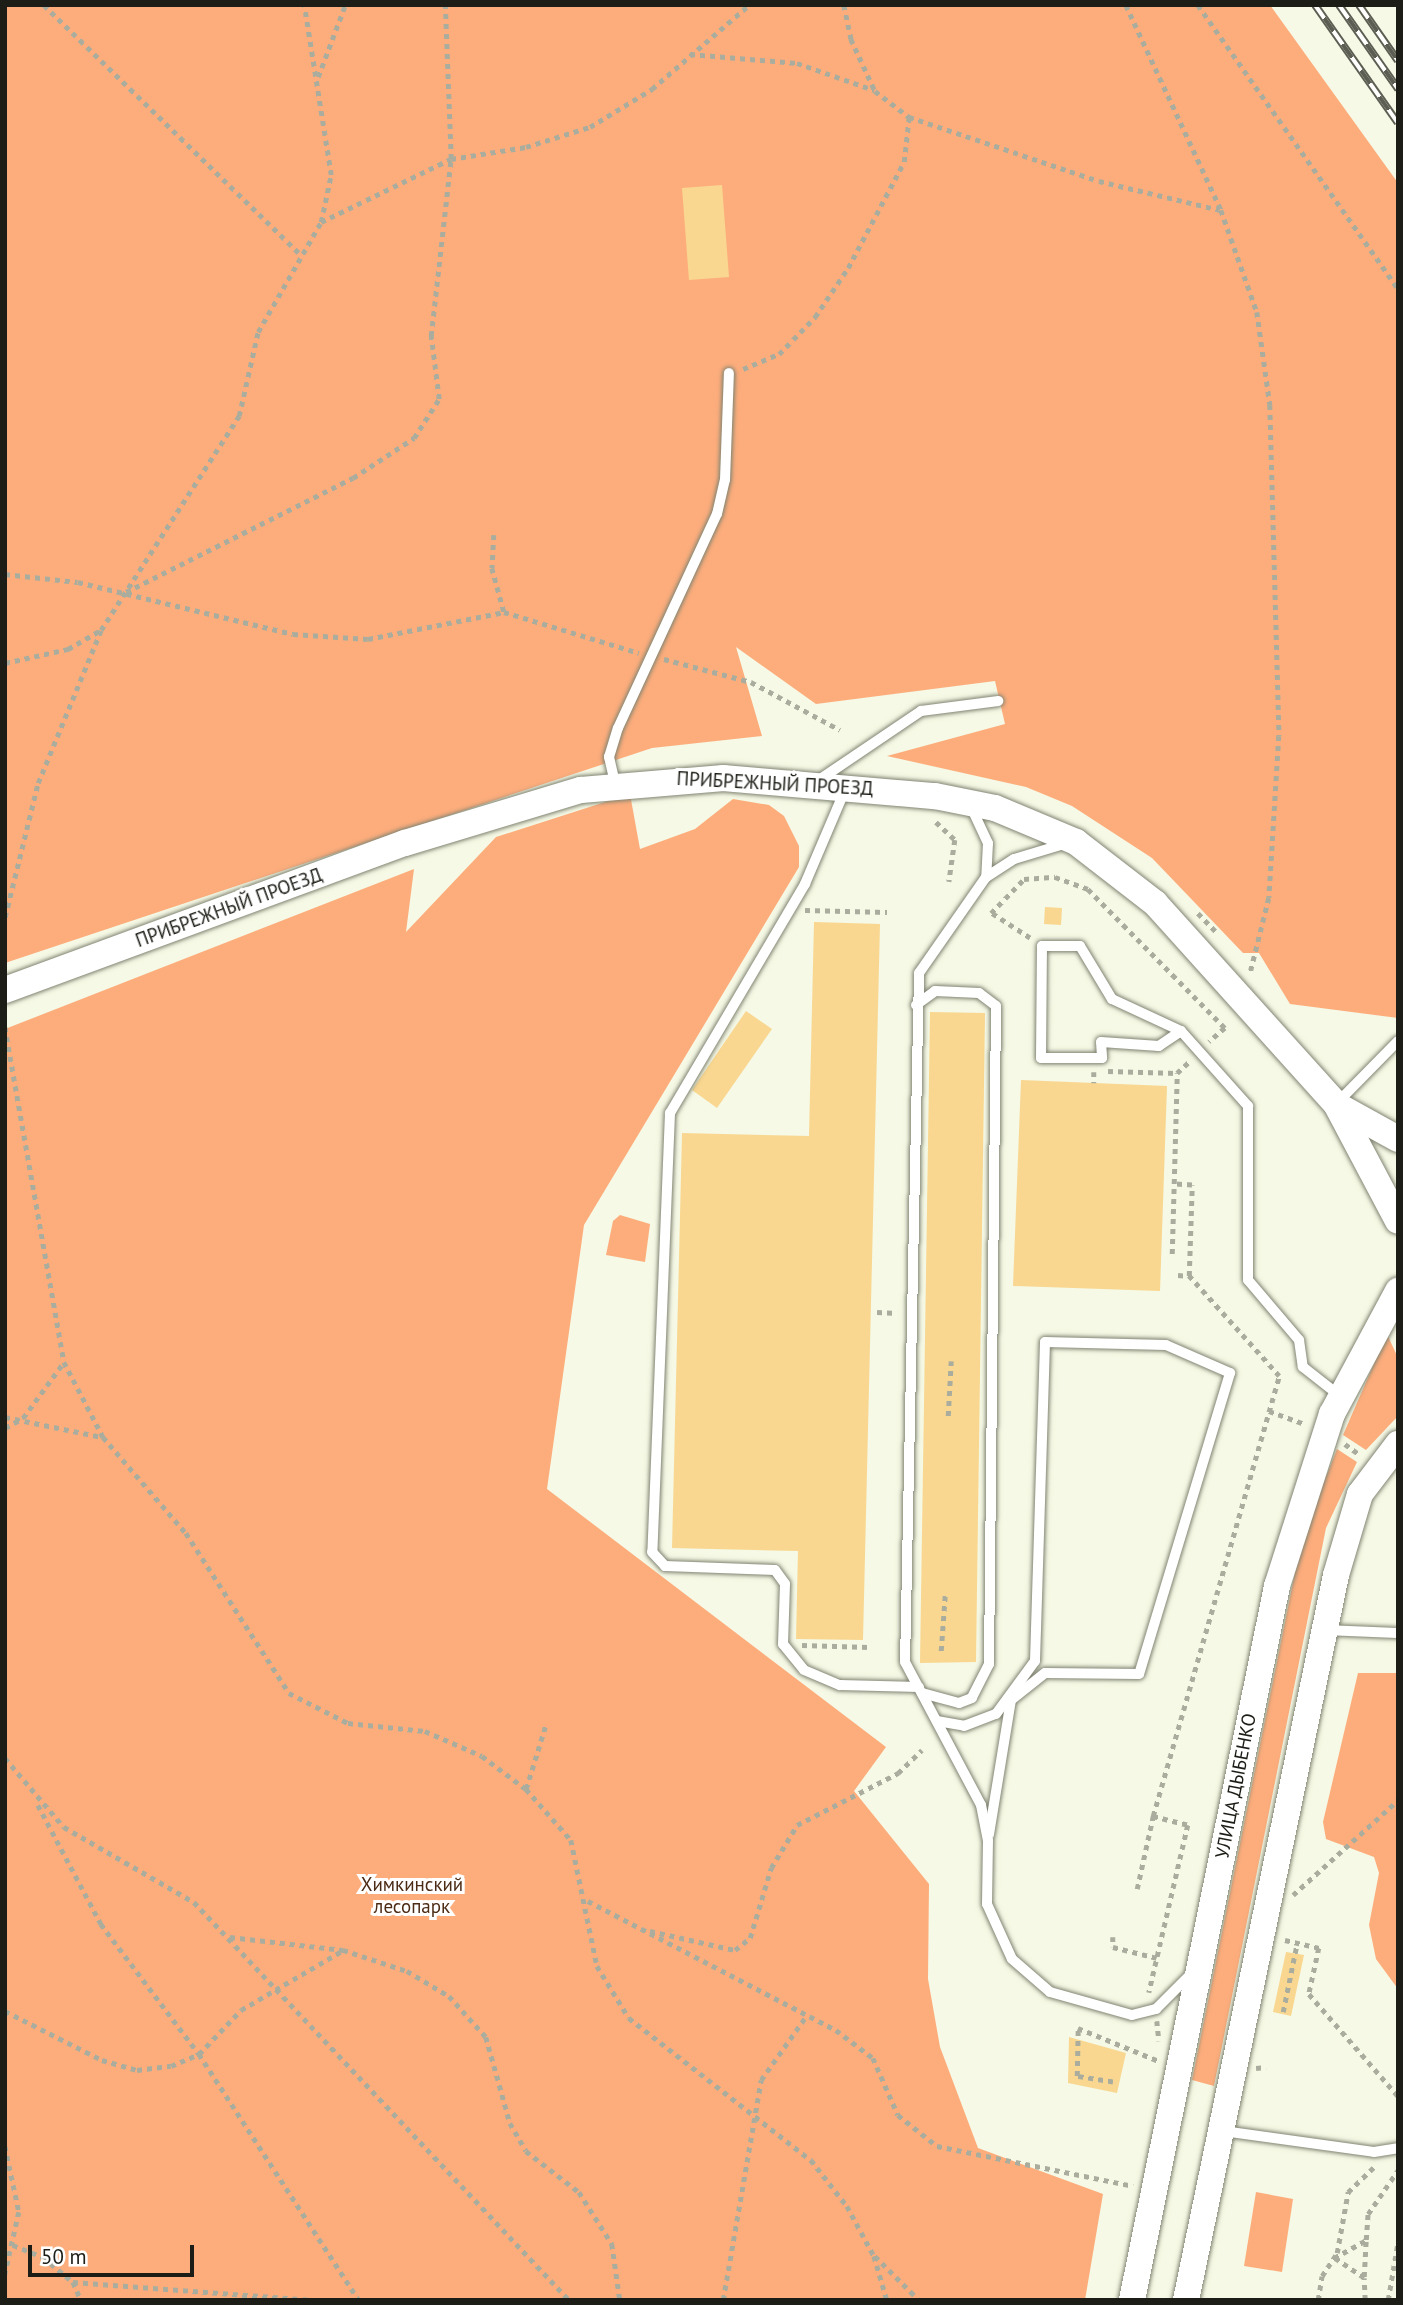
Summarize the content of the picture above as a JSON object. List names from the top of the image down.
{
  "streets": {
    "main road": ["ПРИБРЕЖНЫЙ ПРОЕЗД", "УЛИЦА ДЫБЕНКО"]
  },
  "parks": ["Химкинский лесопарк"],
  "scale_bar": "50 m"
}
